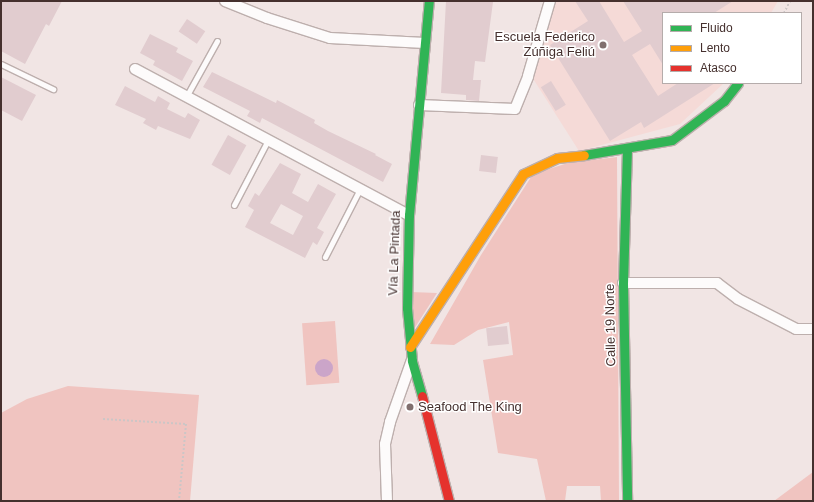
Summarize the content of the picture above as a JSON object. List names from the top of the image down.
{
  "streets": {
    "street": ["Vía La Pintada", "Calle 19 Norte"]
  },
  "places": ["Escuela Federico Zúñiga Feliú", "Seafood The King"],
  "legend": ["Fluido", "Lento", "Atasco"]
}
